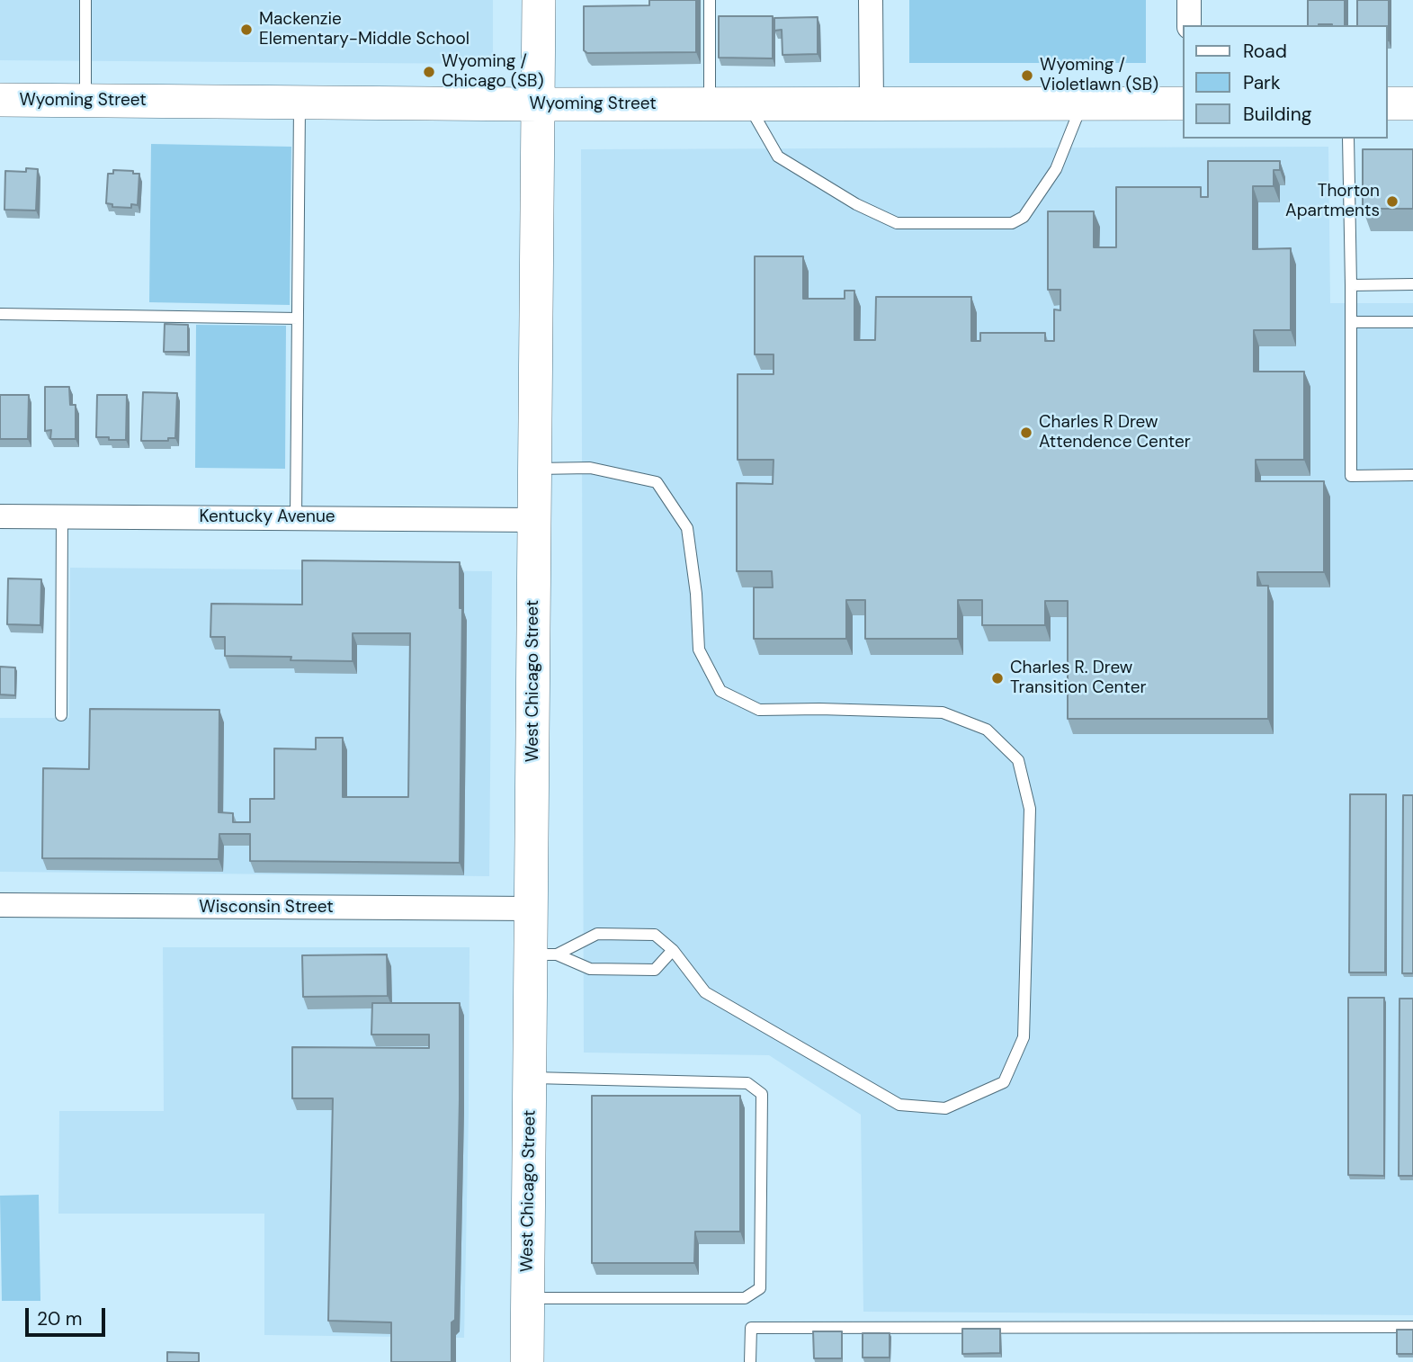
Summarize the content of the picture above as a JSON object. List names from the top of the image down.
{
  "streets": {
    "street": [
      "Wyoming Street",
      "Kentucky Avenue",
      "West Chicago Street",
      "Wisconsin Street"
    ]
  },
  "crossings": [
    ["Wyoming Street", "West Chicago Street"],
    ["Kentucky Avenue", "West Chicago Street"],
    ["West Chicago Street", "Wisconsin Street"]
  ],
  "places": [
    "Mackenzie Elementary-Middle School",
    "Wyoming / Chicago (SB)",
    "Wyoming / Violetlawn (SB)",
    "Thorton Apartments",
    "Charles R Drew Attendence Center",
    "Charles R. Drew Transition Center"
  ],
  "legend": ["Road", "Park", "Building"],
  "scale_bar": "20 m"
}
